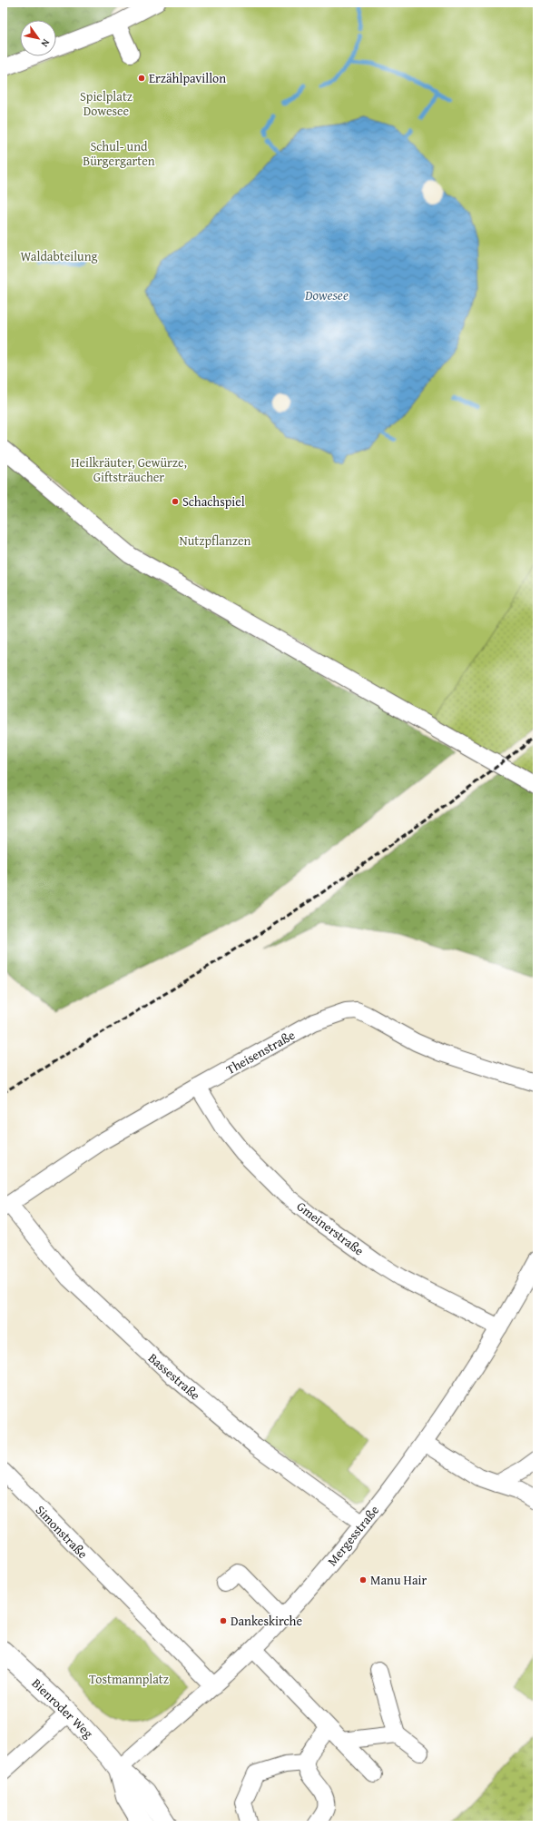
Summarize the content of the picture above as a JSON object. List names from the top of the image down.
{
  "streets": {
    "main road": ["Bienroder Weg"],
    "street": [
      "Theisenstraße",
      "Gmeinerstraße",
      "Bassestraße",
      "Simonstraße",
      "Mergesstraße"
    ]
  },
  "crossings": [
    ["Theisenstraße", "Gmeinerstraße"],
    ["Theisenstraße", "Bassestraße"],
    ["Gmeinerstraße", "Mergesstraße"],
    ["Bassestraße", "Mergesstraße"],
    ["Simonstraße", "Mergesstraße"],
    ["Mergesstraße", "Bienroder Weg"]
  ],
  "water": ["Dowesee"],
  "parks": [
    "Spielplatz Dowesee",
    "Schul- und Bürgergarten",
    "Waldabteilung",
    "Heilkräuter, Gewürze, Giftsträucher",
    "Nutzpflanzen",
    "Tostmannplatz"
  ],
  "places": [
    "Erzählpavillon",
    "Schachspiel",
    "Manu Hair",
    "Dankeskirche"
  ],
  "north": "bottom right"
}
